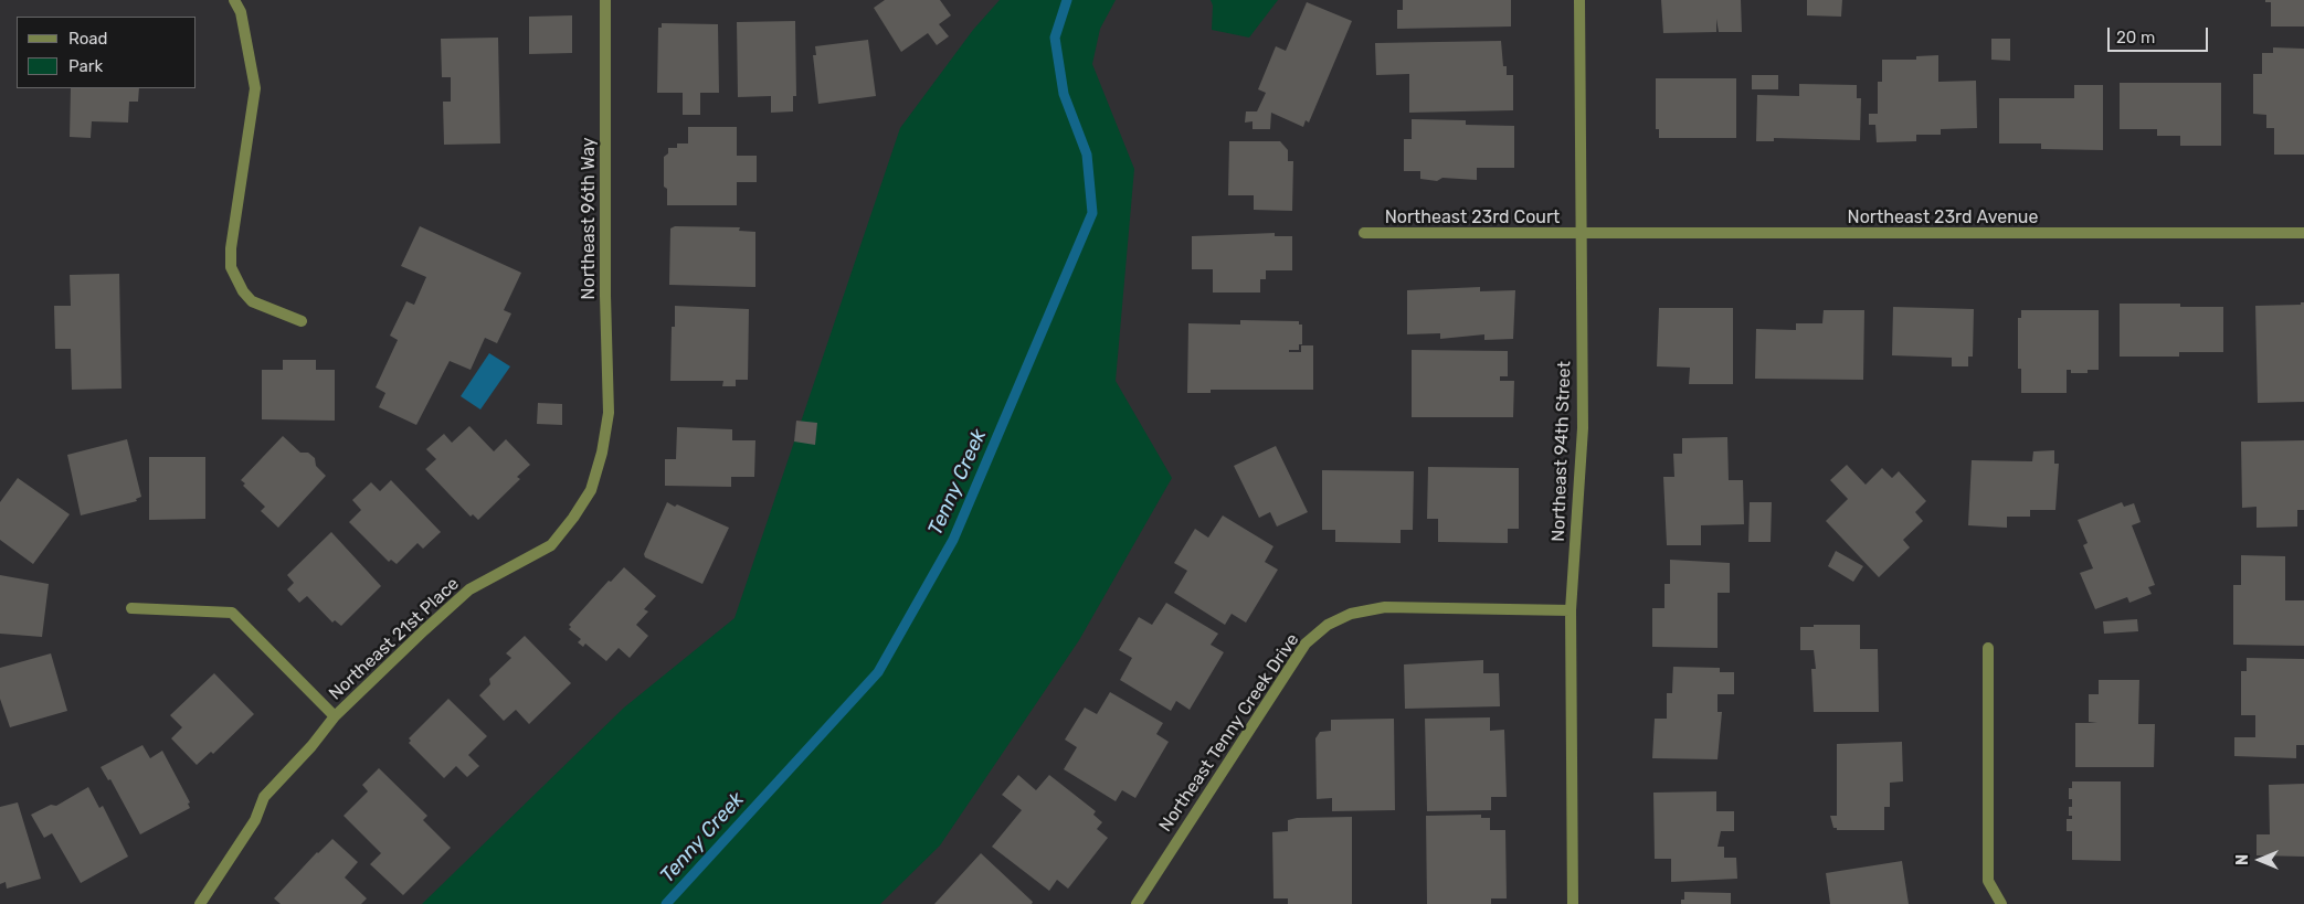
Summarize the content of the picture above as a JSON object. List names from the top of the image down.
{
  "streets": {
    "street": [
      "Northeast 23rd Court",
      "Northeast 23rd Avenue",
      "Northeast 96th Way",
      "Northeast 94th Street",
      "Northeast 21st Place",
      "Northeast Tenny Creek Drive"
    ]
  },
  "crossings": [
    ["Northeast 23rd Court", "Northeast 23rd Avenue"],
    ["Northeast 23rd Court", "Northeast 94th Street"],
    ["Northeast 23rd Avenue", "Northeast 94th Street"],
    ["Northeast 96th Way", "Northeast 21st Place"],
    ["Northeast 94th Street", "Northeast Tenny Creek Drive"]
  ],
  "water": ["Tenny Creek"],
  "legend": ["Road", "Park"],
  "scale_bar": "20 m",
  "north": "left"
}
